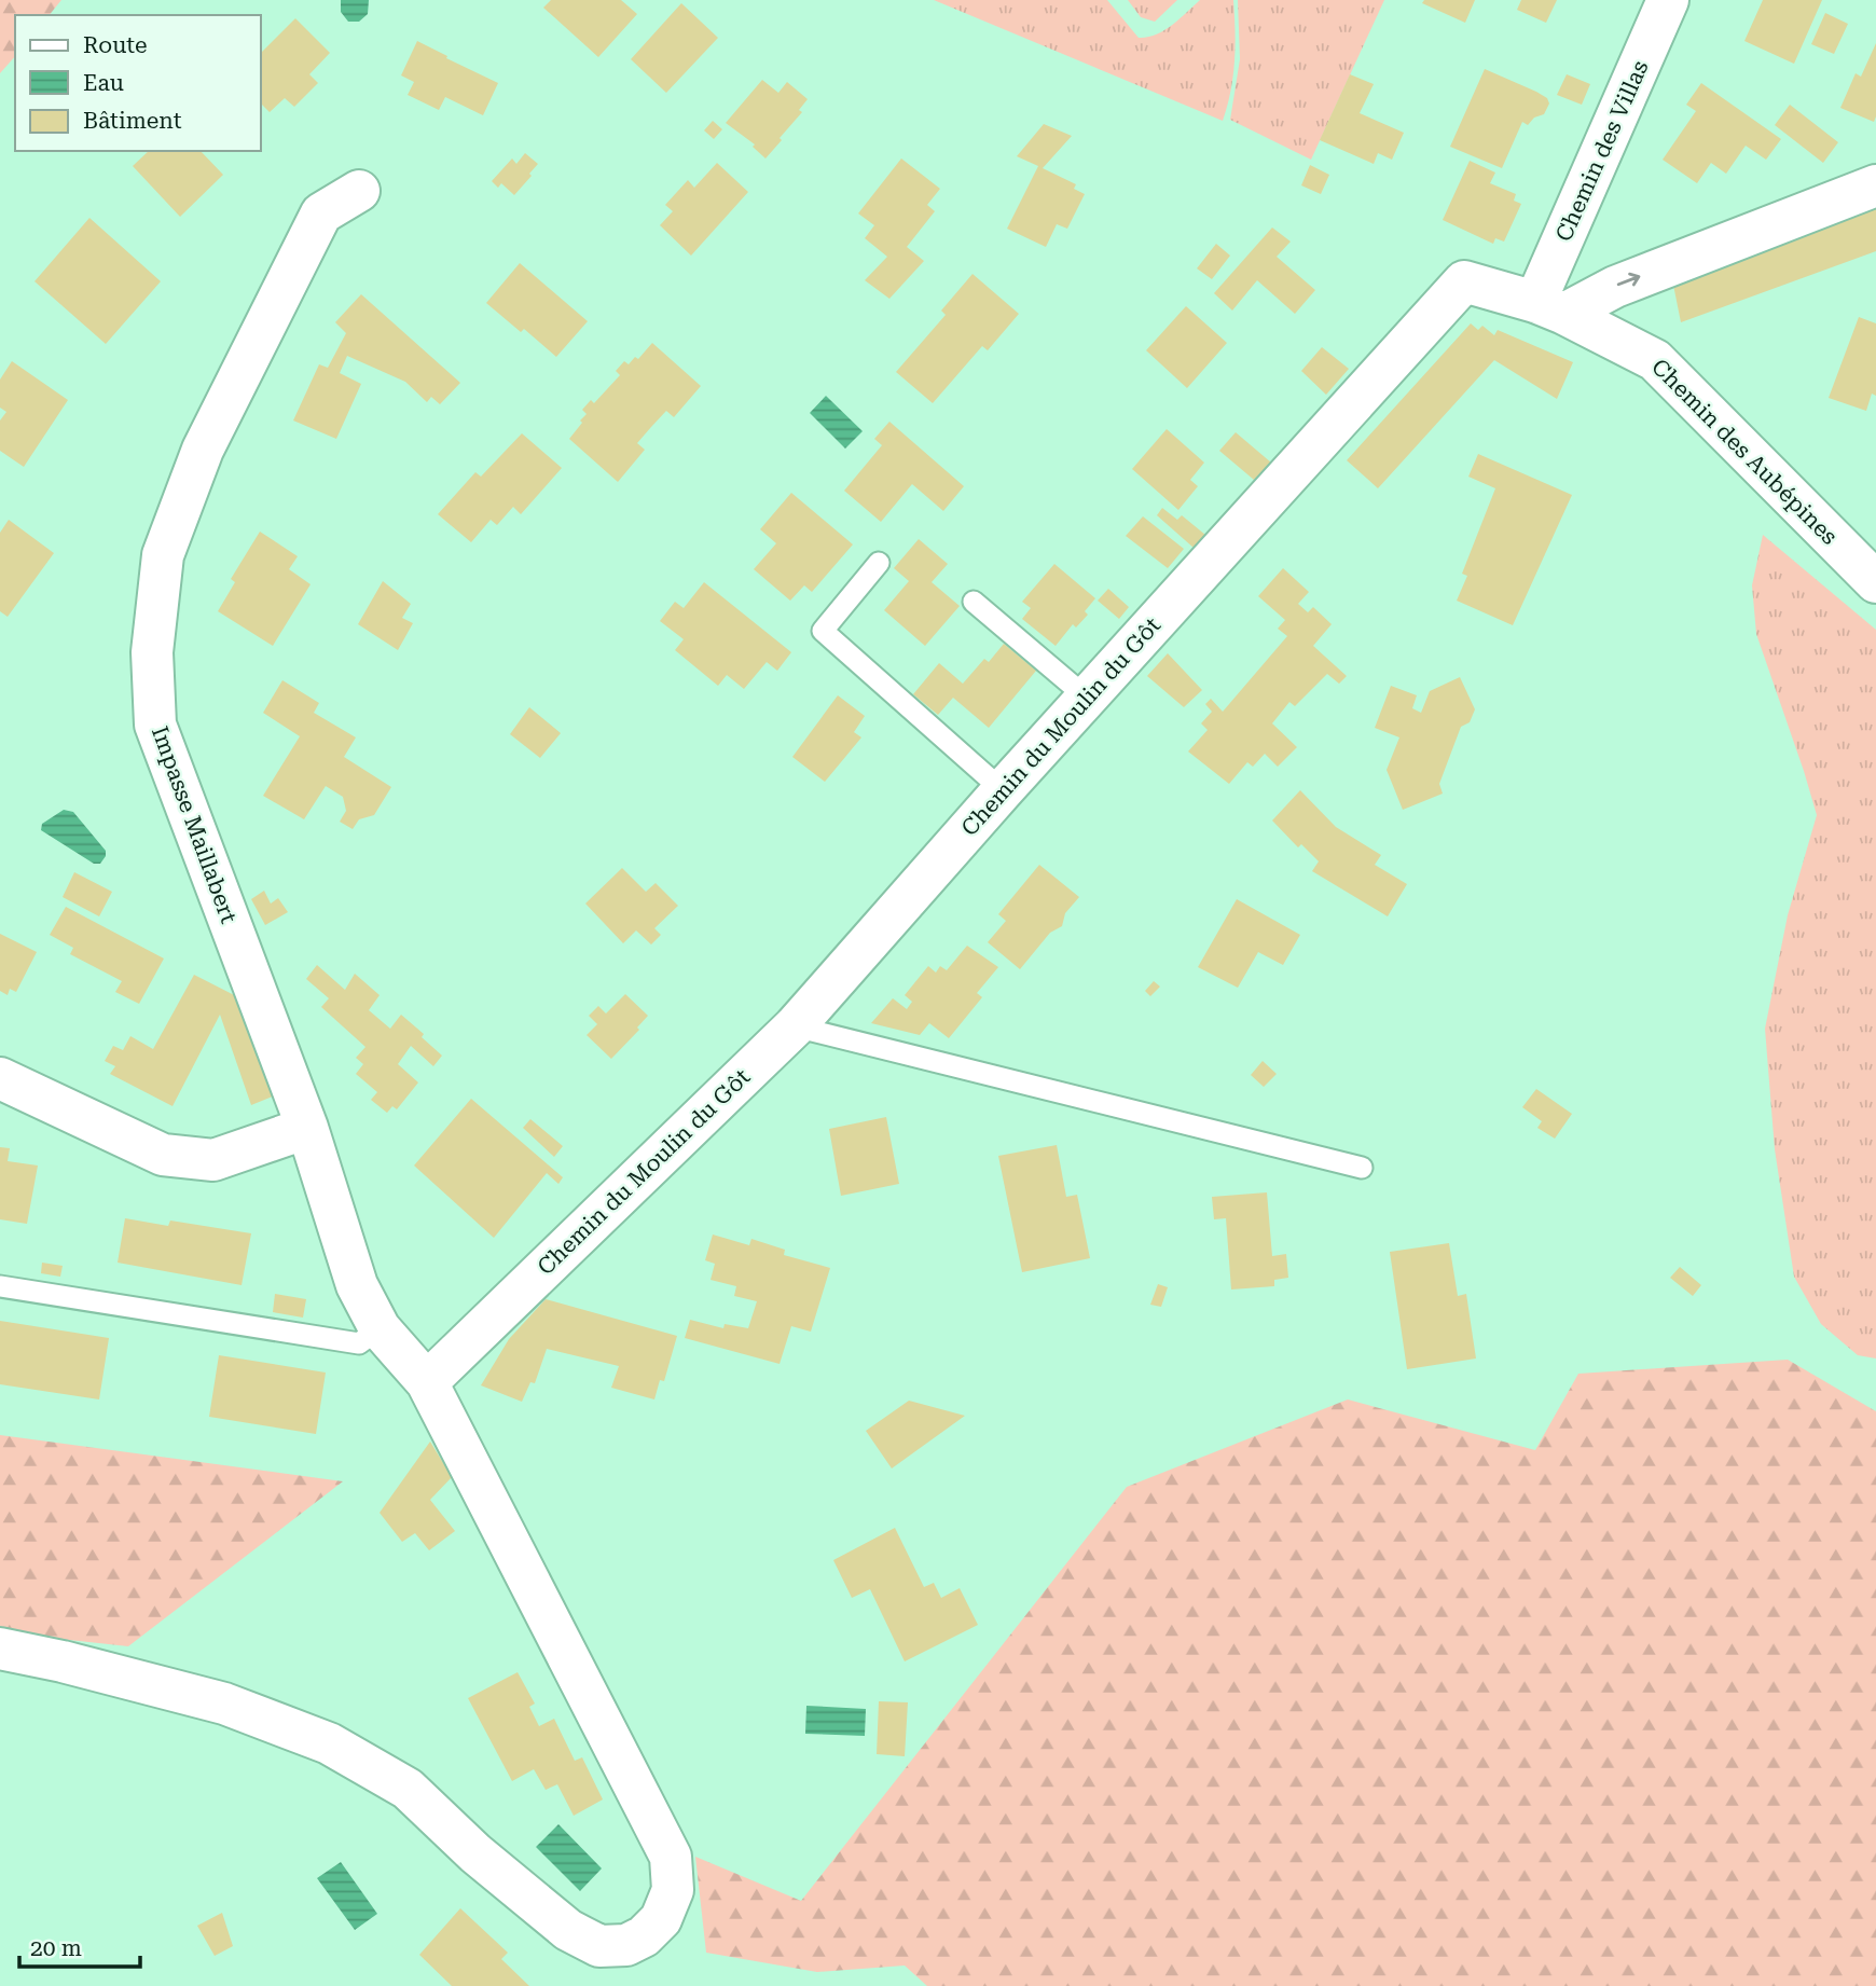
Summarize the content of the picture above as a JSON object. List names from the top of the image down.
{
  "streets": {
    "street": [
      "Chemin des Villas",
      "Chemin des Aubépines",
      "Chemin du Moulin du Gôt",
      "Impasse Maillabert"
    ]
  },
  "crossings": [
    ["Chemin des Villas", "Chemin des Aubépines"],
    ["Chemin des Villas", "Chemin du Moulin du Gôt"],
    ["Chemin des Aubépines", "Chemin du Moulin du Gôt"],
    ["Chemin du Moulin du Gôt", "Impasse Maillabert"]
  ],
  "legend": ["Route", "Eau", "Bâtiment"],
  "scale_bar": "20 m"
}
